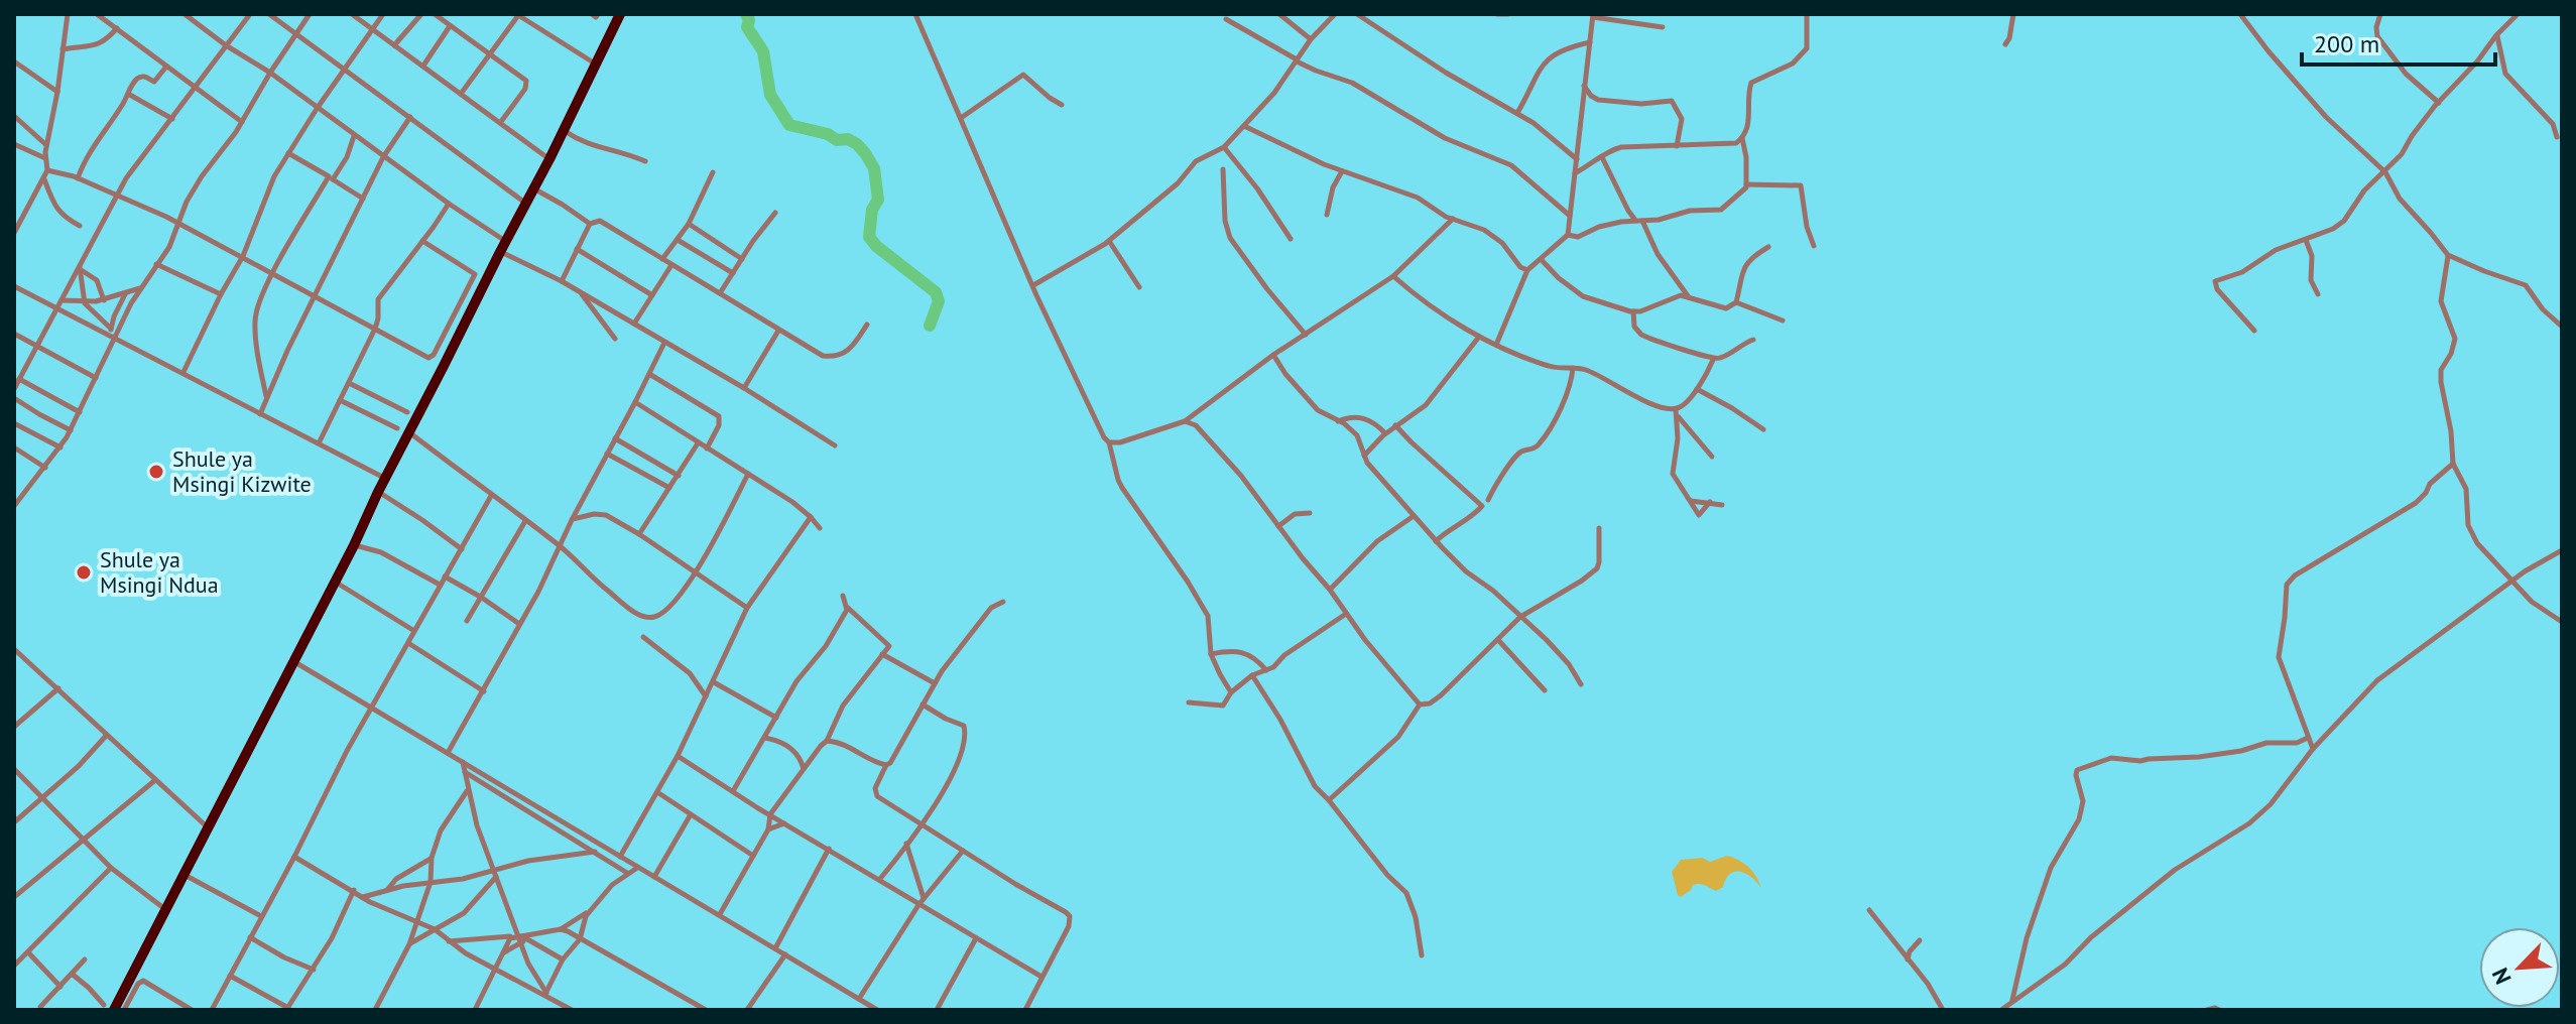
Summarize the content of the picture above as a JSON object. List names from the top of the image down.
{
  "places": ["Shule ya Msingi Kizwite", "Shule ya Msingi Ndua"],
  "scale_bar": "200 m",
  "north": "bottom left"
}
